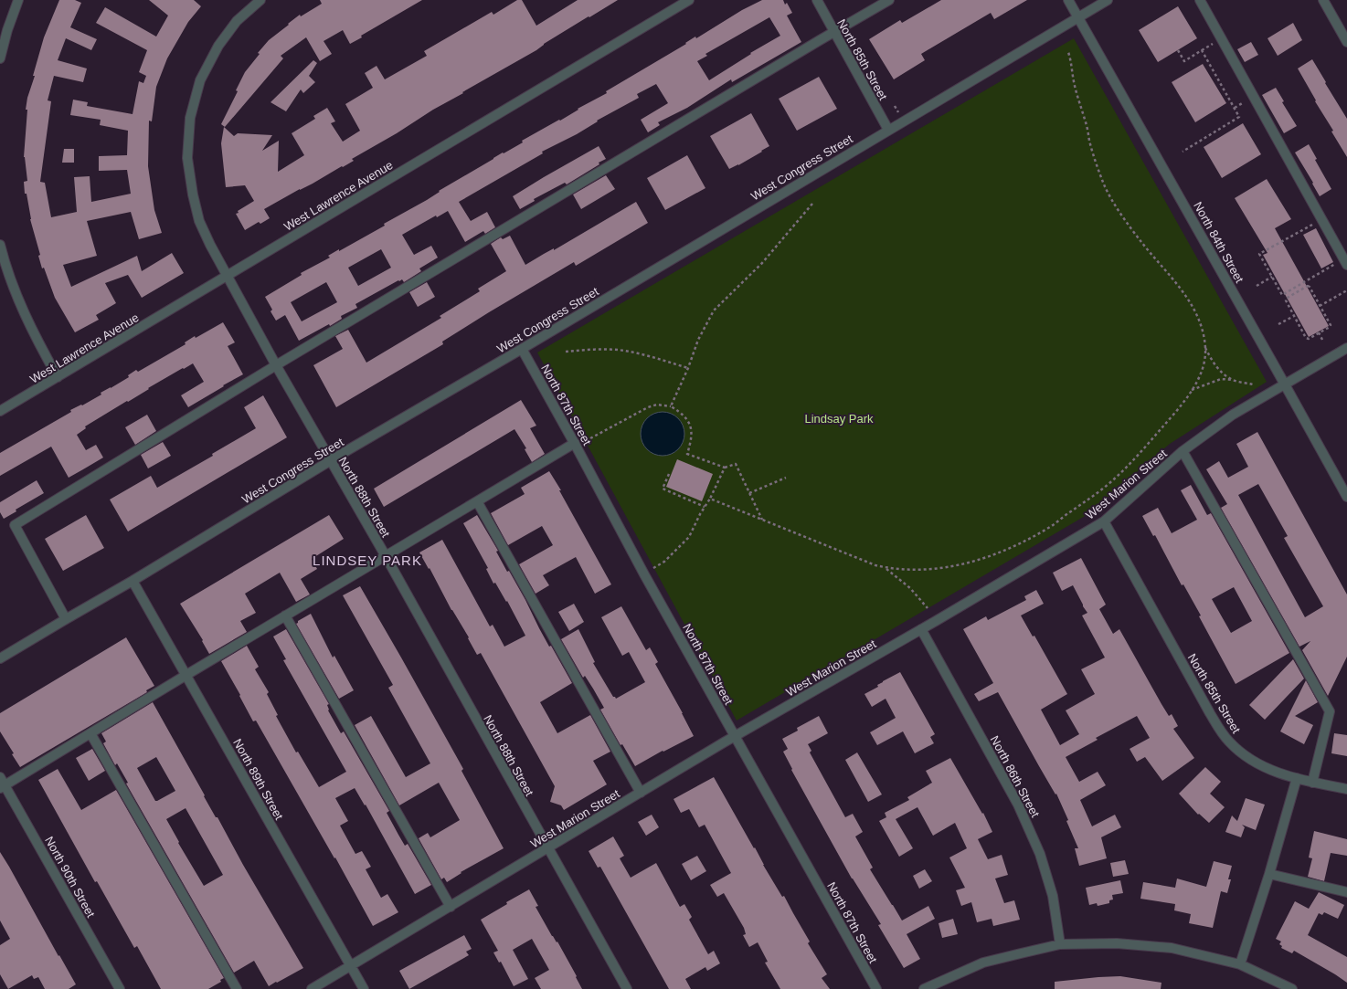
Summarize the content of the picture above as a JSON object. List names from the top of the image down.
{
  "streets": {
    "street": [
      "North 85th Street",
      "West Congress Street",
      "West Lawrence Avenue",
      "North 84th Street",
      "North 87th Street",
      "West Marion Street",
      "North 88th Street",
      "North 86th Street",
      "North 89th Street",
      "North 90th Street"
    ]
  },
  "crossings": [
    ["North 85th Street", "West Congress Street"],
    ["North 85th Street", "West Marion Street"],
    ["West Congress Street", "North 84th Street"],
    ["West Congress Street", "North 87th Street"],
    ["West Congress Street", "North 88th Street"],
    ["West Congress Street", "North 89th Street"],
    ["West Lawrence Avenue", "North 88th Street"],
    ["North 84th Street", "West Marion Street"],
    ["North 87th Street", "West Marion Street"],
    ["West Marion Street", "North 88th Street"],
    ["West Marion Street", "North 86th Street"],
    ["West Marion Street", "North 89th Street"]
  ],
  "districts": ["LINDSEY PARK"],
  "parks": ["Lindsay Park"]
}
